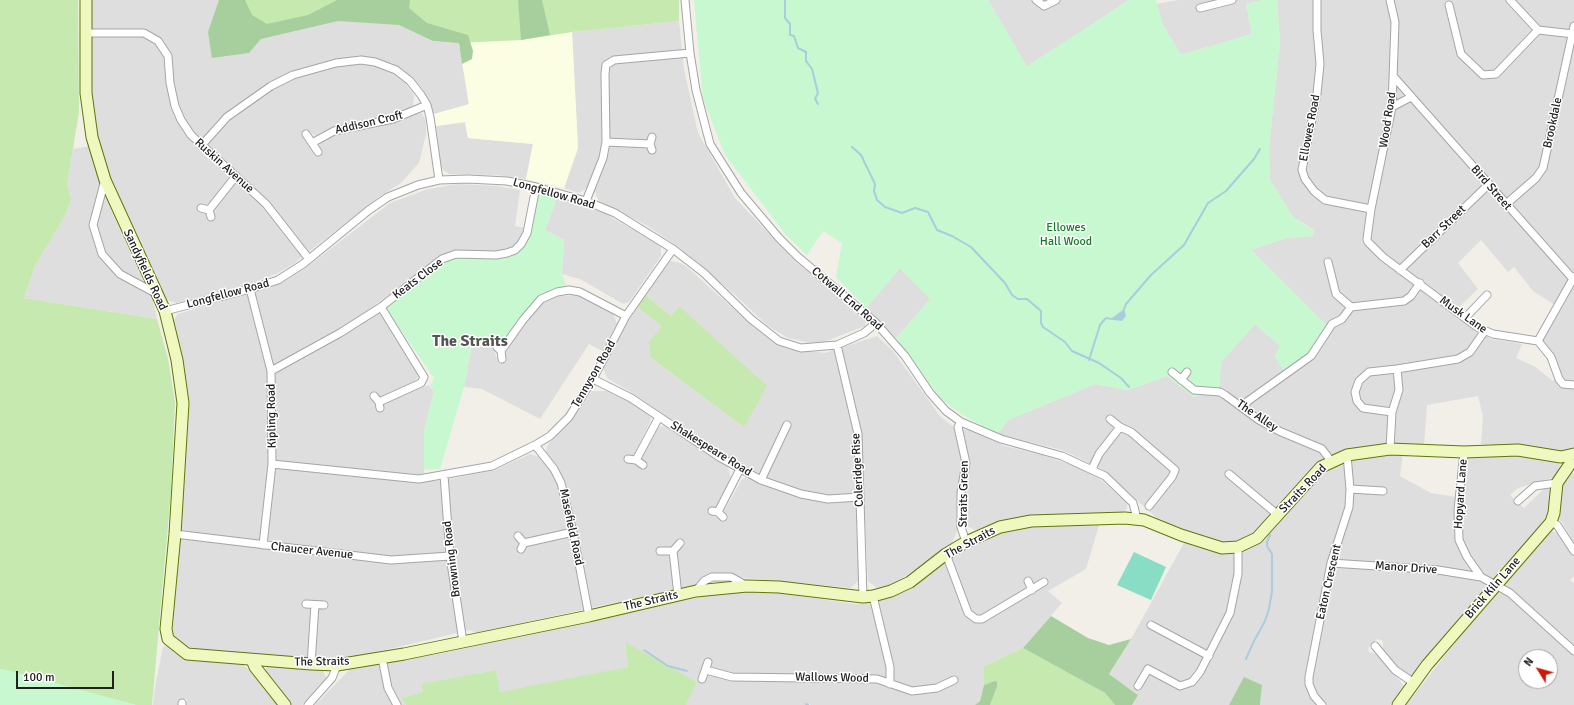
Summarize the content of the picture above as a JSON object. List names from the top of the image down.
{
  "streets": {
    "street": [
      "Wood Road",
      "Addison Croft",
      "Brookdale",
      "Ellowes Road",
      "Ruskin Avenue",
      "Bird Street",
      "Longfellow Road",
      "Barr Street",
      "Sandyfields Road",
      "Keats Close",
      "Cotwall End Road",
      "Musk Lane",
      "Tennyson Road",
      "Kipling Road",
      "The Alley",
      "Shakespeare Road",
      "Coleridge Rise",
      "Straits Road",
      "Straits Green",
      "Hopyard Lane",
      "Masefield Road",
      "The Straits",
      "Chaucer Avenue",
      "Browning Road",
      "Manor Drive",
      "Eaton Crescent",
      "Brick Kiln Lane",
      "Wallows Wood"
    ]
  },
  "crossings": [
    ["Wood Road", "Ellowes Road"],
    ["Wood Road", "Bird Street"],
    ["Wood Road", "Musk Lane"],
    ["Brookdale", "Bird Street"],
    ["Ruskin Avenue", "Longfellow Road"],
    ["Ruskin Avenue", "Sandyfields Road"],
    ["Bird Street", "Barr Street"],
    ["Longfellow Road", "Sandyfields Road"],
    ["Longfellow Road", "Keats Close"],
    ["Longfellow Road", "Cotwall End Road"],
    ["Longfellow Road", "Tennyson Road"],
    ["Longfellow Road", "Kipling Road"],
    ["Longfellow Road", "Coleridge Rise"],
    ["Barr Street", "Musk Lane"],
    ["Sandyfields Road", "The Straits"],
    ["Sandyfields Road", "Chaucer Avenue"],
    ["Keats Close", "Kipling Road"],
    ["Cotwall End Road", "Straits Road"],
    ["Cotwall End Road", "Straits Green"],
    ["Tennyson Road", "Kipling Road"],
    ["Tennyson Road", "Shakespeare Road"],
    ["Tennyson Road", "Masefield Road"],
    ["Tennyson Road", "Browning Road"],
    ["Kipling Road", "Chaucer Avenue"],
    ["The Alley", "Straits Road"],
    ["Shakespeare Road", "Coleridge Rise"],
    ["Coleridge Rise", "The Straits"],
    ["Coleridge Rise", "Wallows Wood"],
    ["Straits Road", "Hopyard Lane"],
    ["Straits Road", "The Straits"],
    ["Straits Road", "Eaton Crescent"],
    ["Straits Green", "The Straits"],
    ["Hopyard Lane", "Manor Drive"],
    ["Hopyard Lane", "Brick Kiln Lane"],
    ["Masefield Road", "The Straits"],
    ["The Straits", "Browning Road"],
    ["Chaucer Avenue", "Browning Road"],
    ["Manor Drive", "Eaton Crescent"]
  ],
  "districts": ["The Straits"],
  "parks": ["Ellowes Hall Wood"],
  "scale_bar": "100 m",
  "north": "top left"
}
